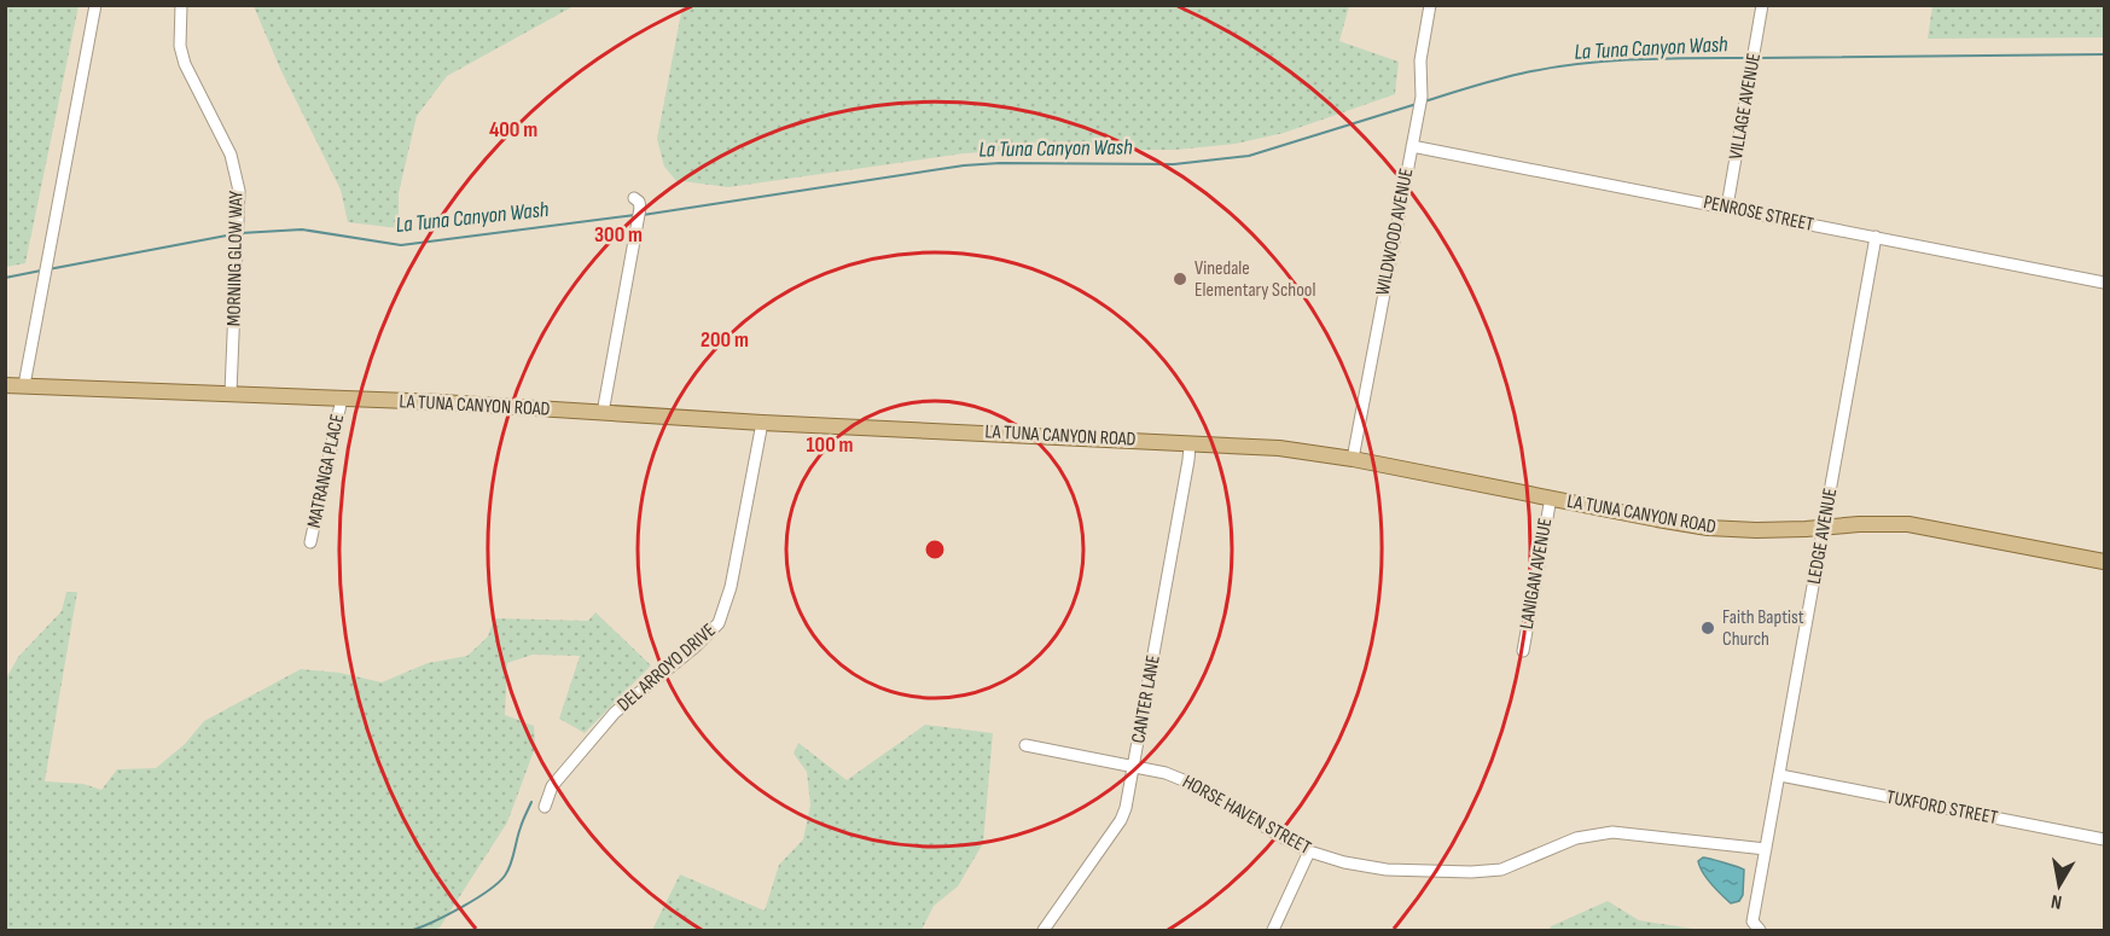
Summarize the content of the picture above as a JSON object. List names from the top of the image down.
{
  "streets": {
    "main road": ["LA TUNA CANYON ROAD"],
    "street": [
      "VILLAGE AVENUE",
      "PENROSE STREET",
      "WILDWOOD AVENUE",
      "MORNING GLOW WAY",
      "MATRANGA PLACE",
      "LEDGE AVENUE",
      "LANIGAN AVENUE",
      "DEL ARROYO DRIVE",
      "CANTER LANE",
      "TUXFORD STREET",
      "HORSE HAVEN STREET"
    ]
  },
  "crossings": [
    ["VILLAGE AVENUE", "PENROSE STREET"],
    ["PENROSE STREET", "WILDWOOD AVENUE"],
    ["PENROSE STREET", "LEDGE AVENUE"],
    ["WILDWOOD AVENUE", "LA TUNA CANYON ROAD"],
    ["MORNING GLOW WAY", "LA TUNA CANYON ROAD"],
    ["LA TUNA CANYON ROAD", "MATRANGA PLACE"],
    ["LA TUNA CANYON ROAD", "LEDGE AVENUE"],
    ["LA TUNA CANYON ROAD", "LANIGAN AVENUE"],
    ["LA TUNA CANYON ROAD", "DEL ARROYO DRIVE"],
    ["LA TUNA CANYON ROAD", "CANTER LANE"],
    ["LEDGE AVENUE", "TUXFORD STREET"],
    ["LEDGE AVENUE", "HORSE HAVEN STREET"],
    ["CANTER LANE", "HORSE HAVEN STREET"]
  ],
  "water": ["La Tuna Canyon Wash"],
  "places": ["Vinedale Elementary School", "Faith Baptist Church"],
  "north": "bottom",
  "rings": [
    "400 m",
    "300 m",
    "200 m",
    "100 m"
  ]
}
